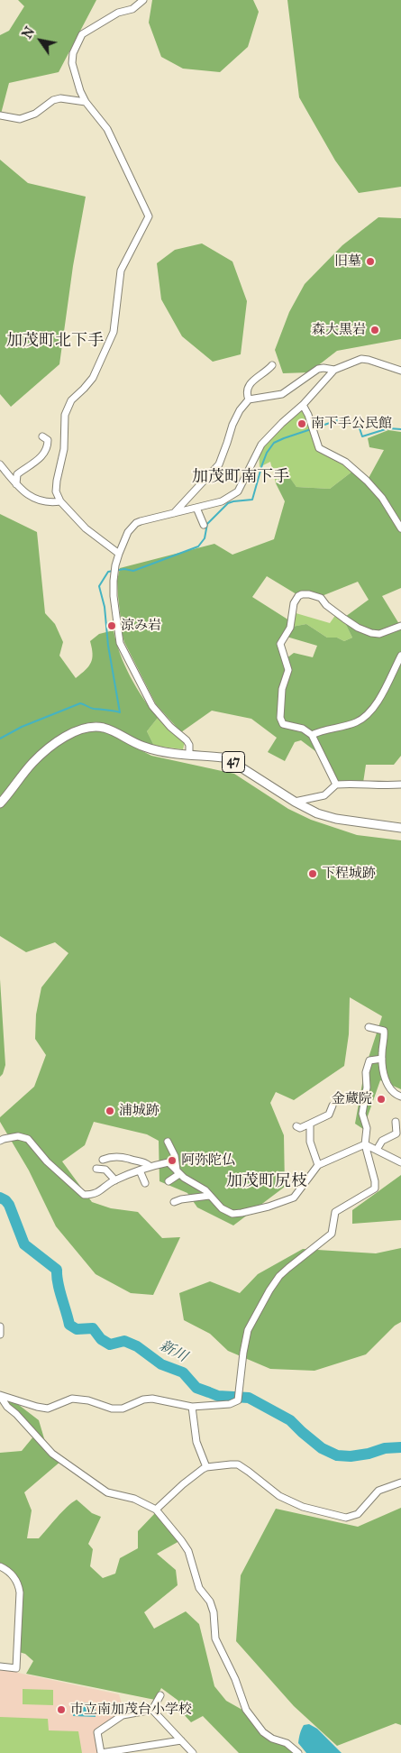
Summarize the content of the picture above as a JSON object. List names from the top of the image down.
{
  "streets": {
    "main road": ["47"]
  },
  "districts": ["加茂町北下手", "加茂町南下手", "加茂町尻枝"],
  "water": ["新川"],
  "places": [
    "旧墓",
    "森大黒岩",
    "南下手公民館",
    "涼み岩",
    "下程城跡",
    "金蔵院",
    "浦城跡",
    "阿弥陀仏",
    "市立南加茂台小学校"
  ],
  "north": "top left"
}
